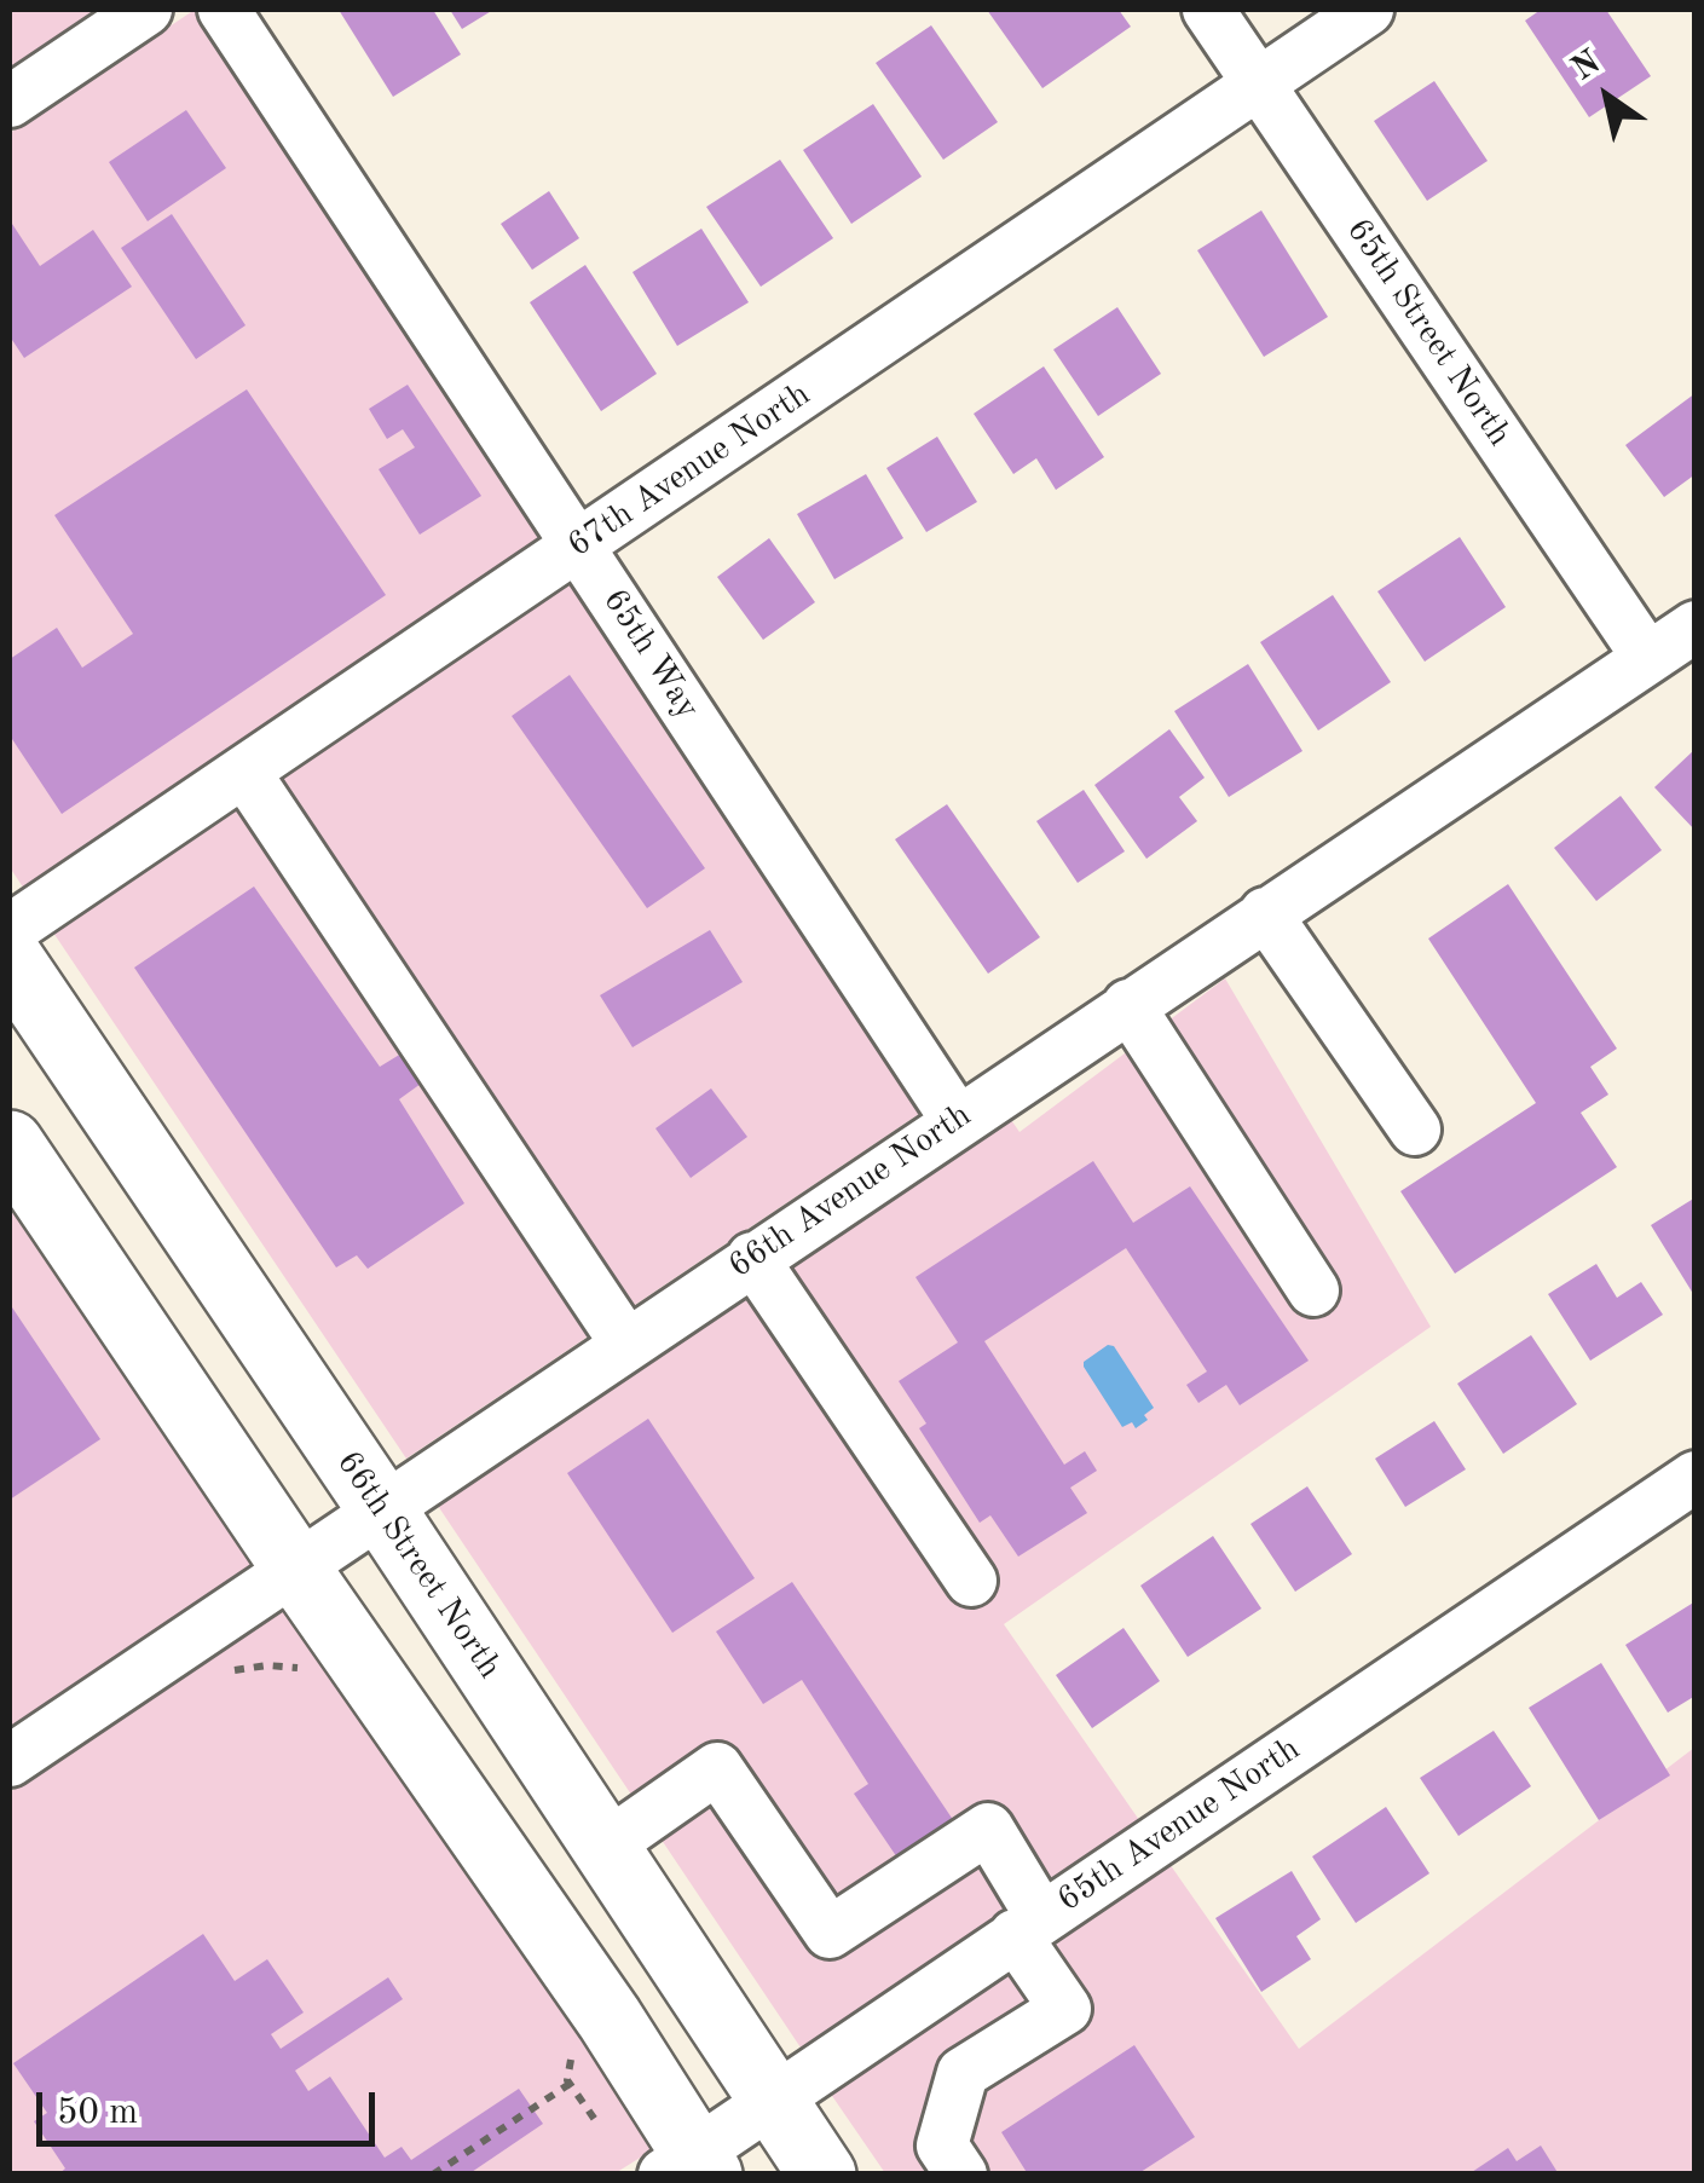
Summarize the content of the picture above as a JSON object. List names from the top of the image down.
{
  "streets": {
    "main road": ["66th Street North"],
    "street": [
      "65th Street North",
      "67th Avenue North",
      "65th Way",
      "66th Avenue North",
      "65th Avenue North"
    ]
  },
  "crossings": [
    ["65th Street North", "67th Avenue North"],
    ["65th Street North", "66th Avenue North"],
    ["67th Avenue North", "65th Way"],
    ["65th Way", "66th Avenue North"],
    ["66th Avenue North", "66th Street North"],
    ["66th Street North", "65th Avenue North"]
  ],
  "scale_bar": "50 m",
  "north": "top left"
}
